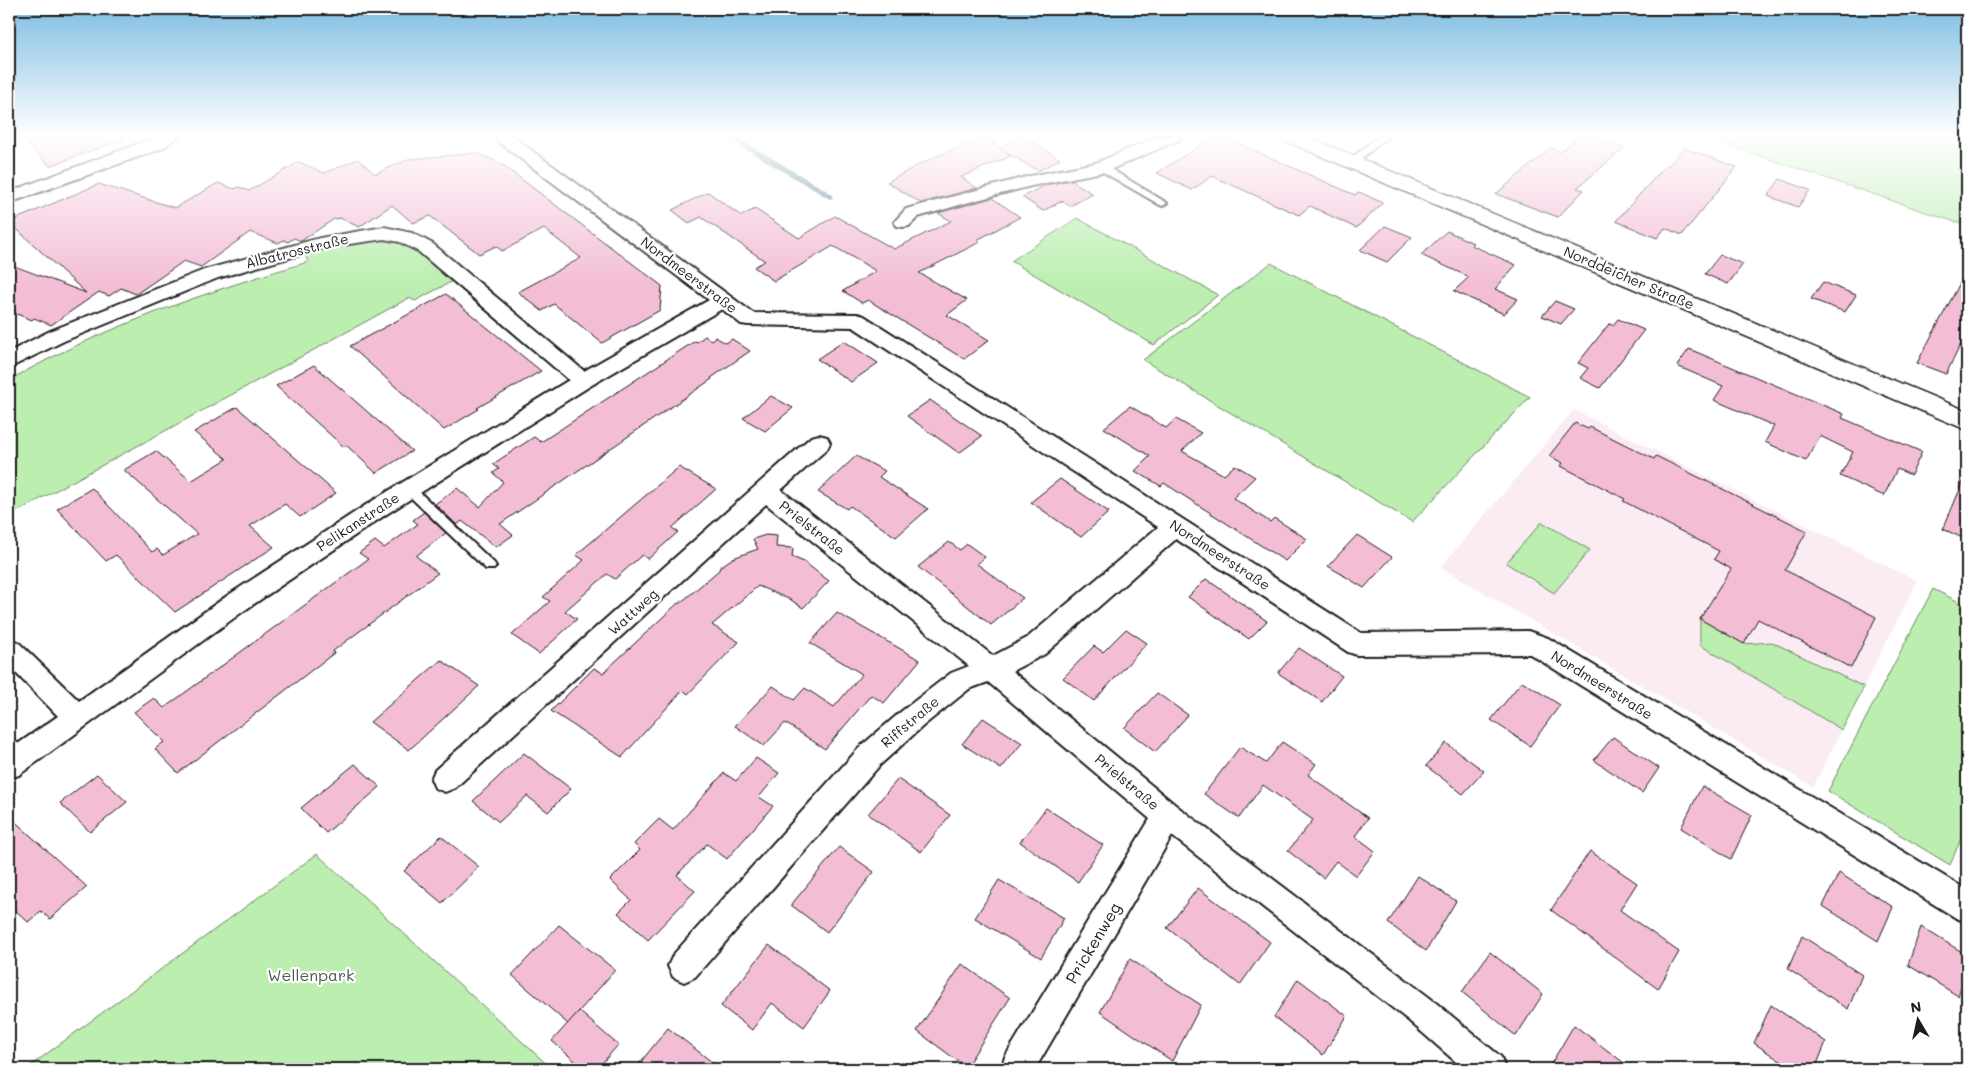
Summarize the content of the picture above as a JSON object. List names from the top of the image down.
{
  "streets": {
    "street": [
      "Albatrosstraße",
      "Nordmeerstraße",
      "Norddeicher Straße",
      "Pelikanstraße",
      "Prielstraße",
      "Wattweg",
      "Riffstraße",
      "Prickenweg"
    ]
  },
  "crossings": [
    ["Albatrosstraße", "Pelikanstraße"],
    ["Nordmeerstraße", "Pelikanstraße"],
    ["Nordmeerstraße", "Riffstraße"],
    ["Prielstraße", "Wattweg"],
    ["Prielstraße", "Riffstraße"],
    ["Prielstraße", "Prickenweg"]
  ],
  "parks": ["Wellenpark"],
  "north": "top"
}
